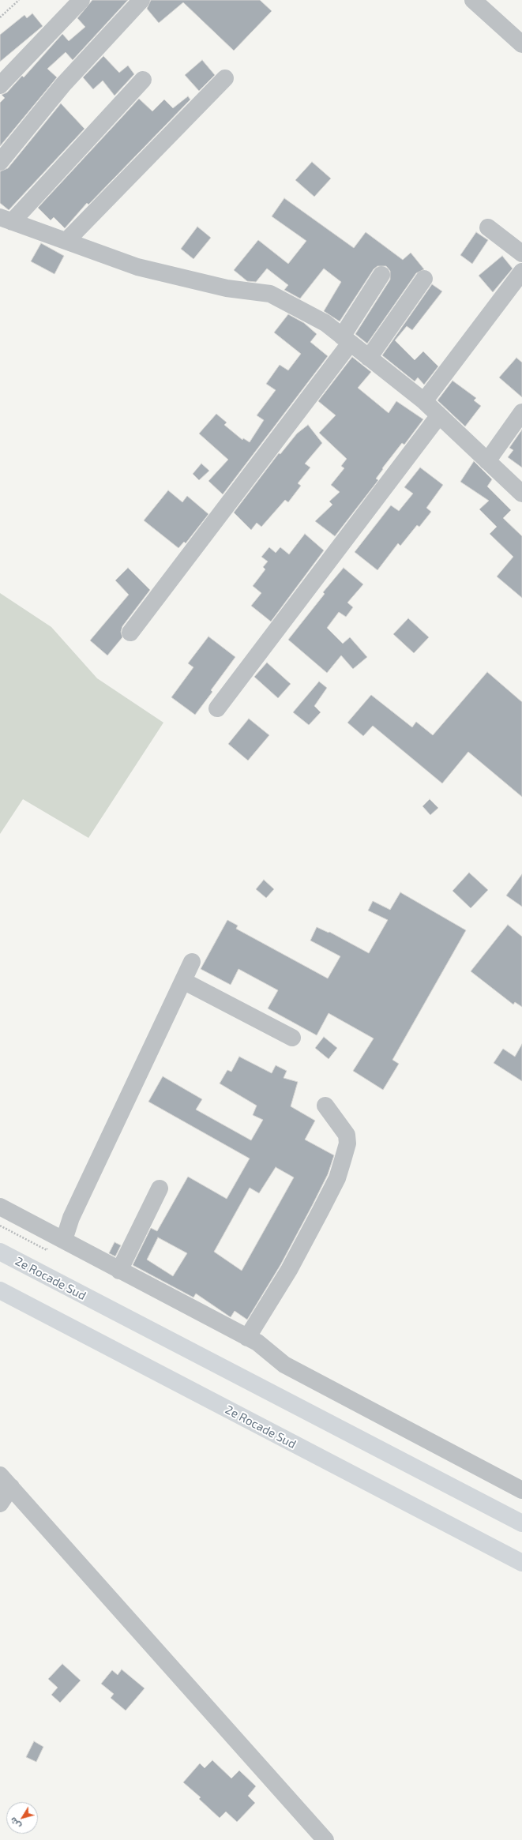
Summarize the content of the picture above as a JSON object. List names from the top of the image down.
{
  "streets": {
    "highway": ["2e Rocade Sud"]
  },
  "north": "bottom left"
}
